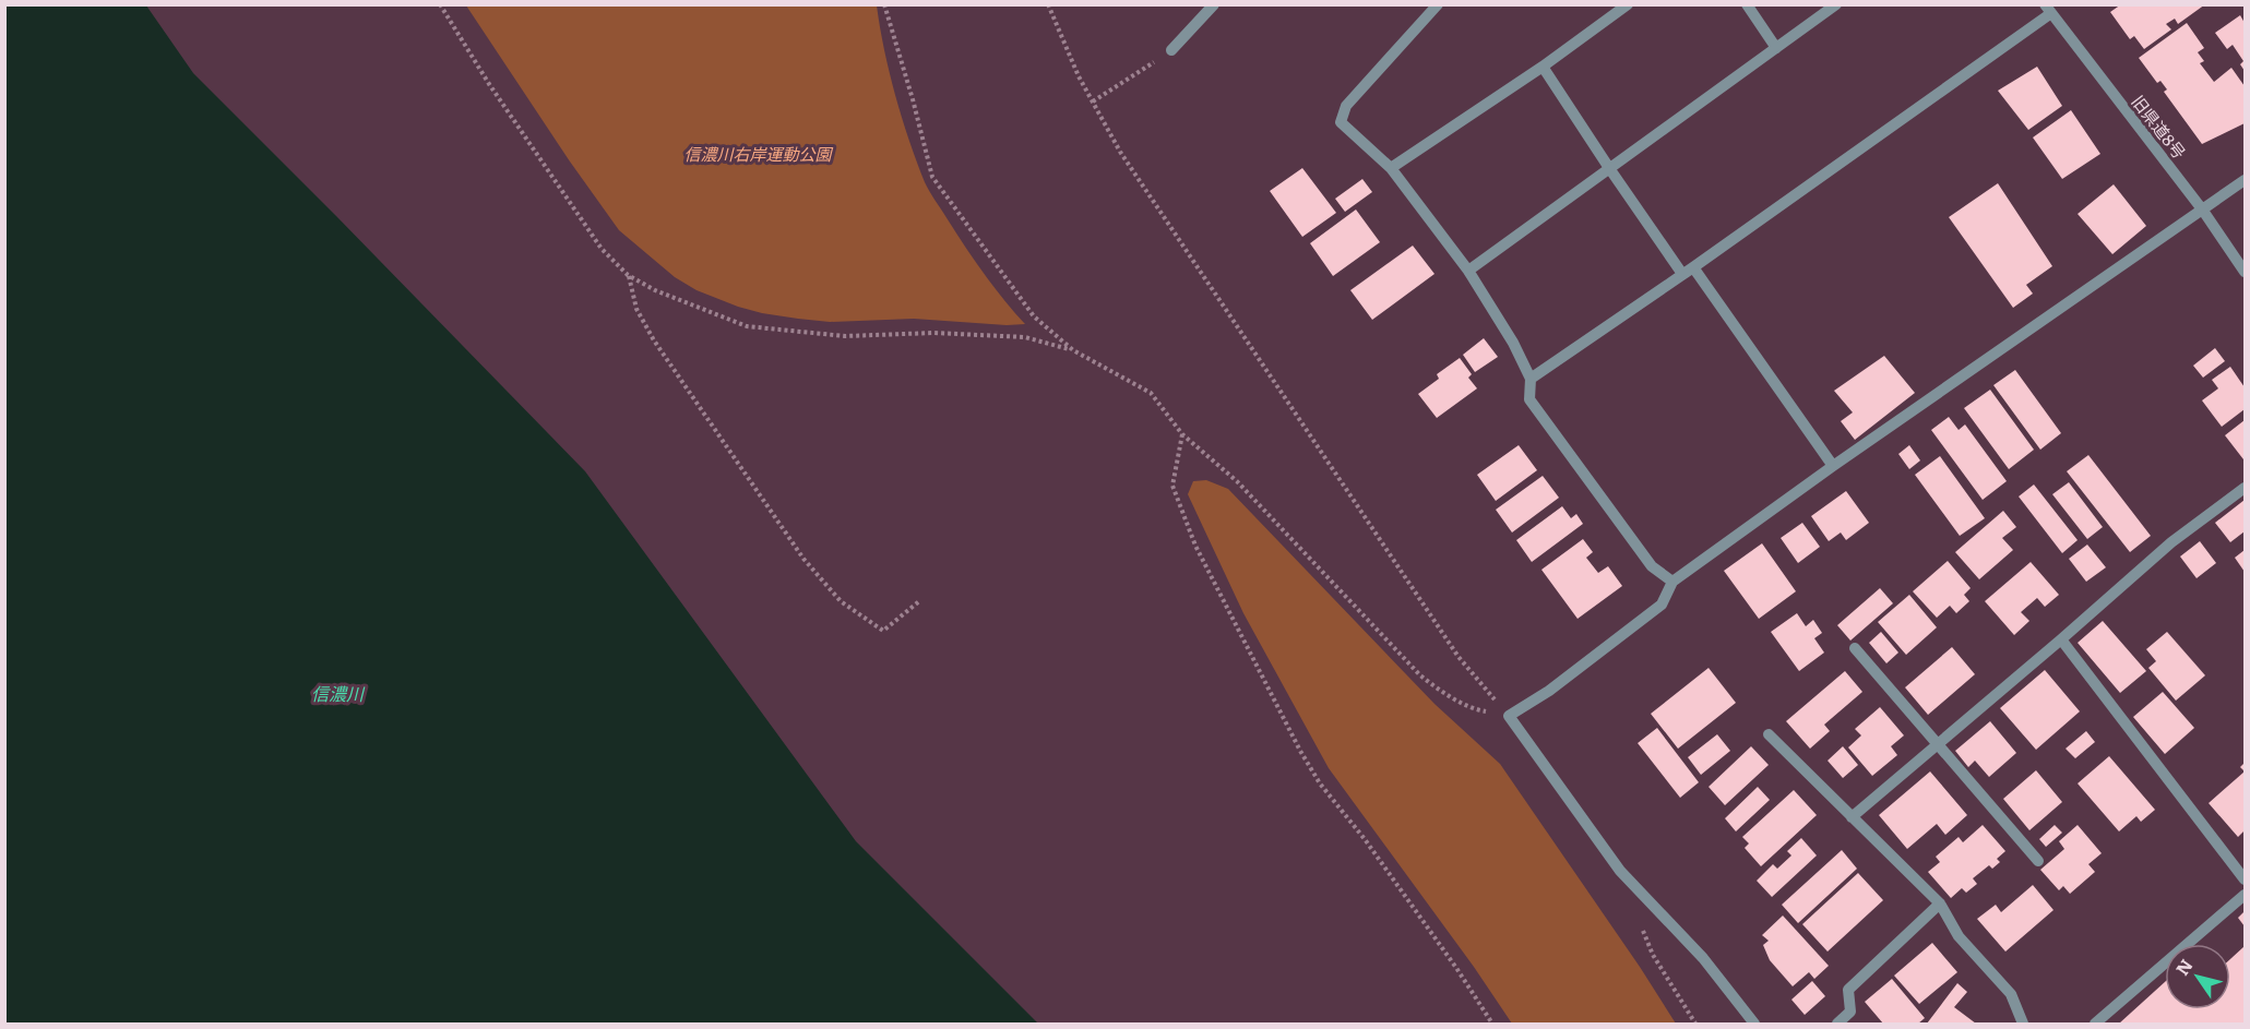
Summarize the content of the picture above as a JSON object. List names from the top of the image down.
{
  "streets": {
    "street": ["旧県道8号"]
  },
  "water": ["信濃川"],
  "parks": ["信濃川右岸運動公園"],
  "north": "top left"
}
